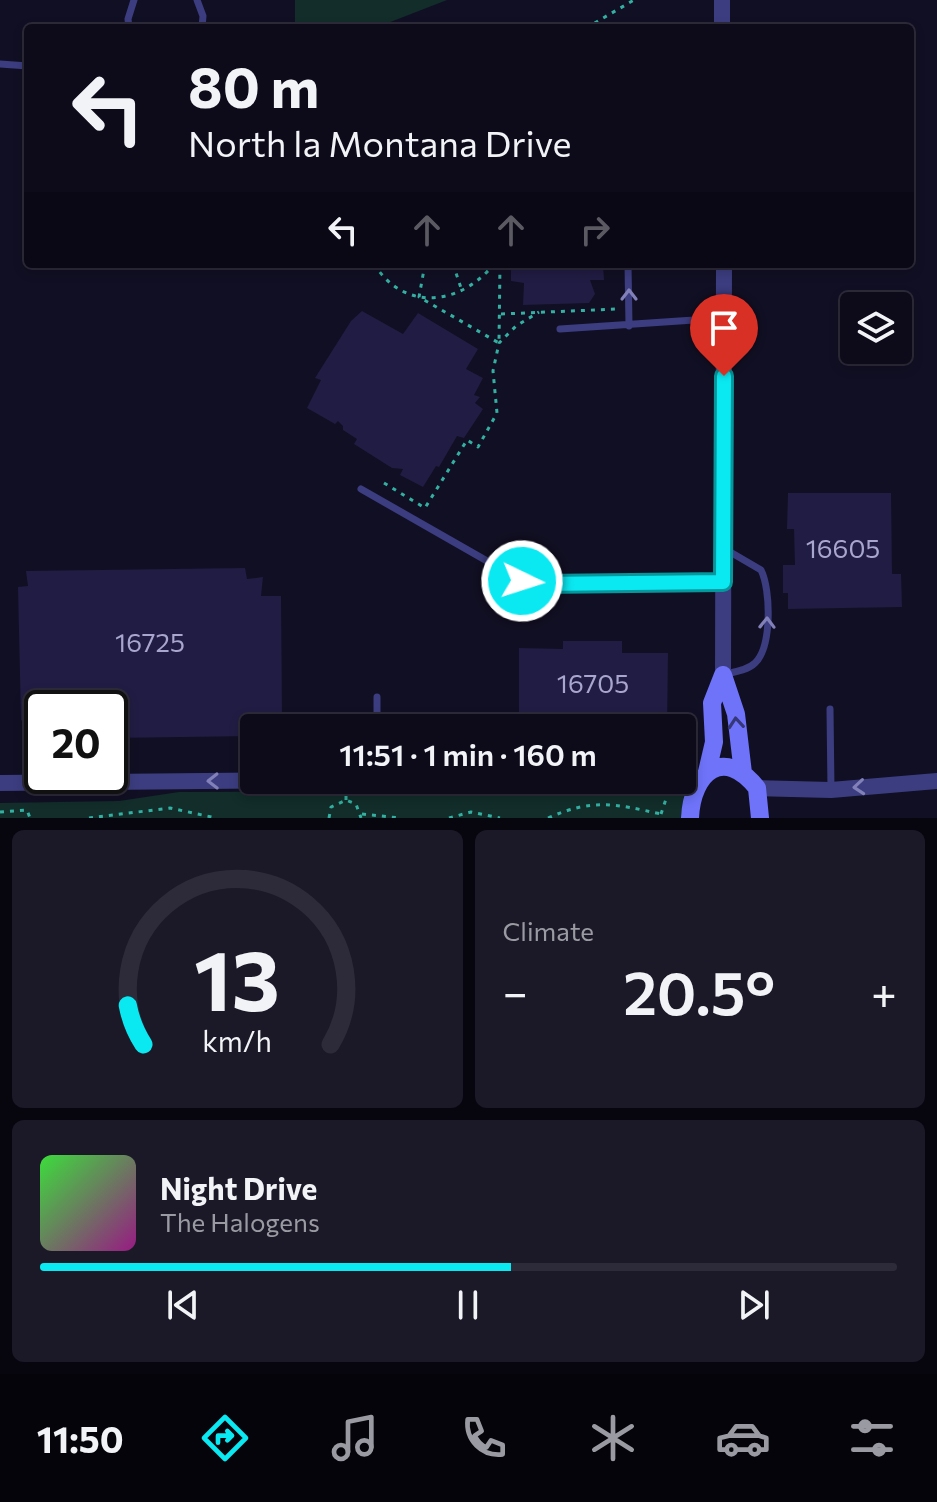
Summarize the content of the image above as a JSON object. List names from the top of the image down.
{
  "house_numbers": ["16605", "16725", "16705"],
  "page": {
    "turn": ["80 m", "North la Montana Drive"],
    "limit": "20",
    "trip": "11:51 · 1 min · 160 m",
    "tile": "Climate",
    "heat": ["−", "20.5°", "+"],
    "song": ["Night Drive", "The Halogens"],
    "tabs": "11:50",
    "gauge": ["13", "km/h"]
  }
}
